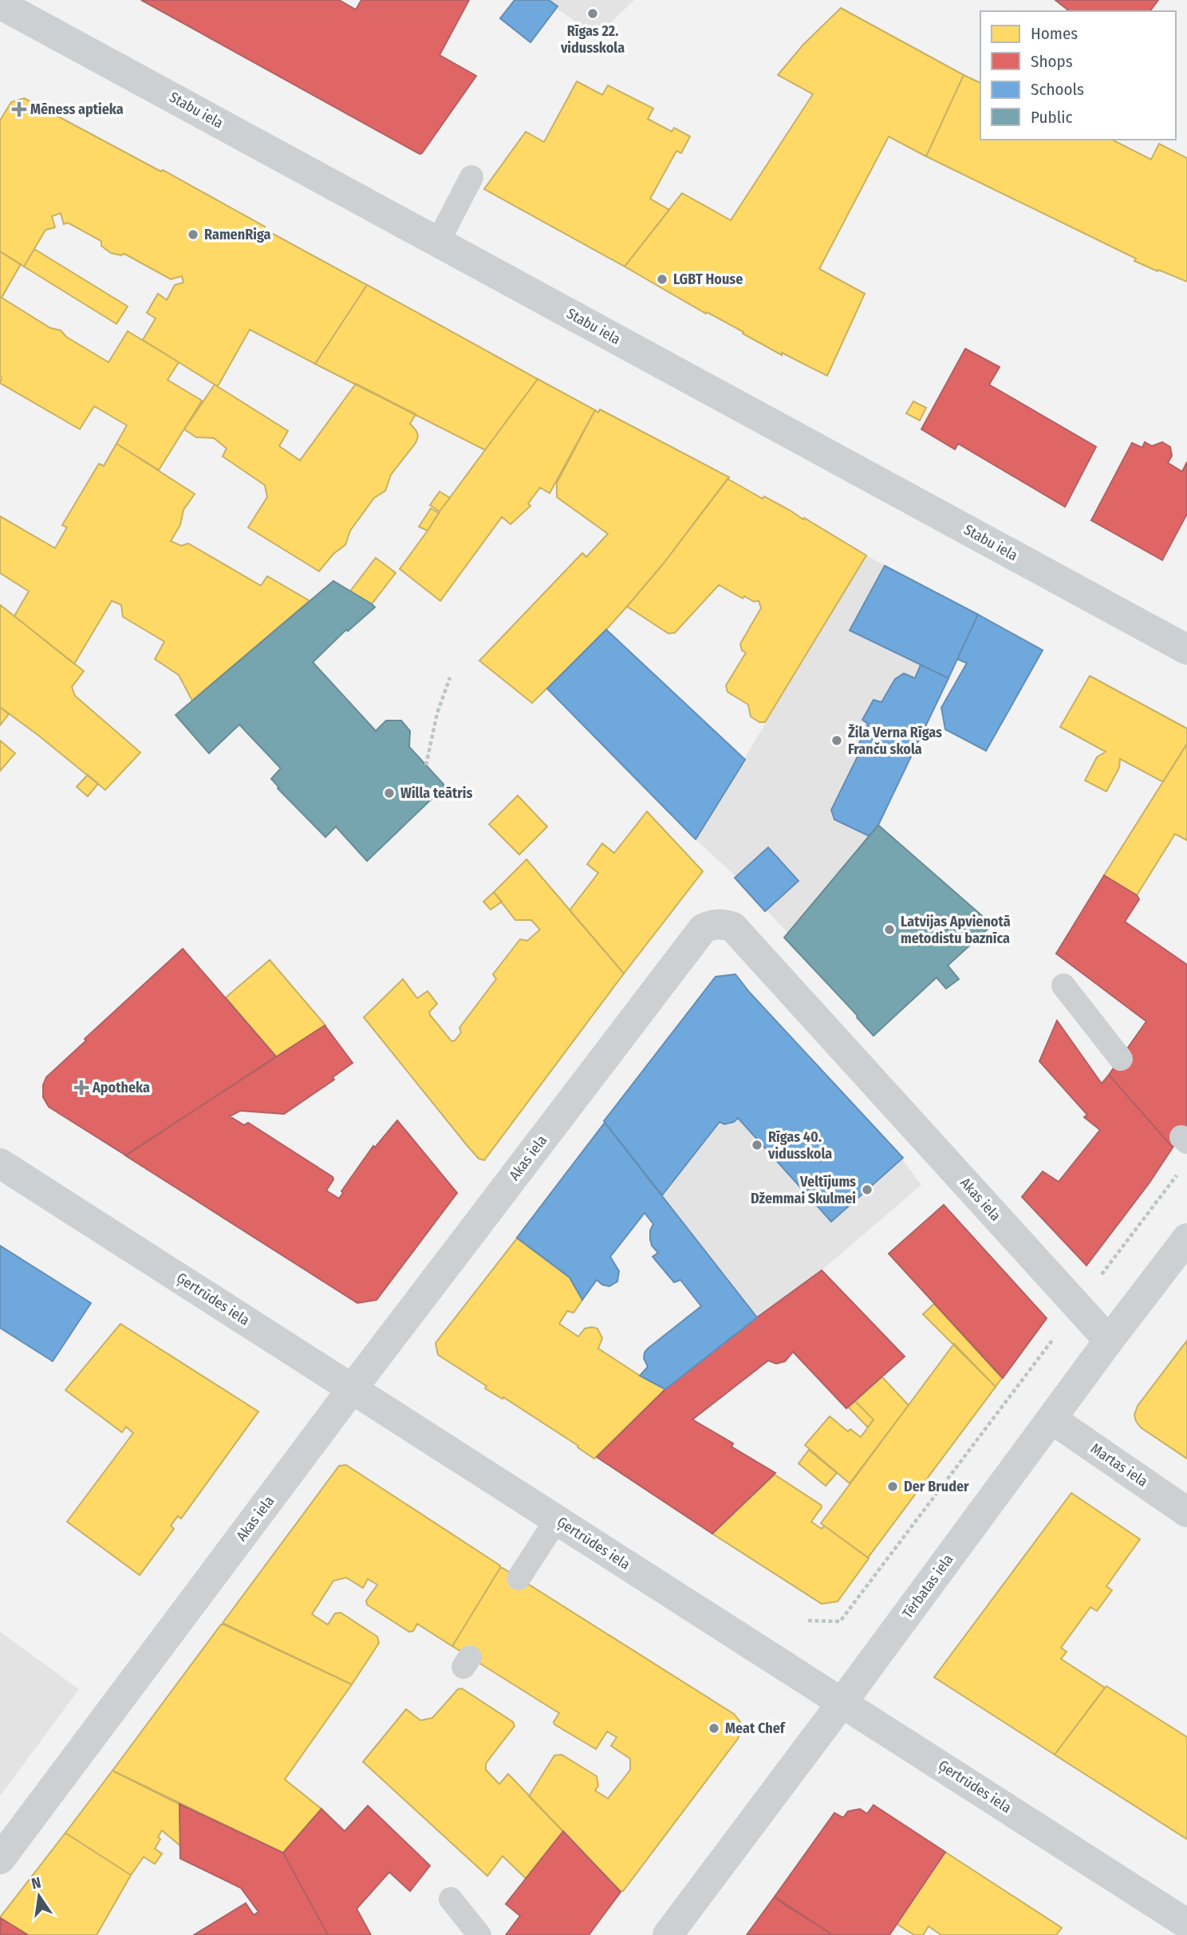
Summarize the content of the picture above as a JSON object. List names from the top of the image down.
{
  "streets": {
    "street": [
      "Stabu iela",
      "Akas iela",
      "Ģertrūdes iela",
      "Martas iela",
      "Tērbatas iela"
    ]
  },
  "crossings": [
    ["Akas iela", "Ģertrūdes iela"],
    ["Akas iela", "Tērbatas iela"],
    ["Ģertrūdes iela", "Tērbatas iela"],
    ["Martas iela", "Tērbatas iela"]
  ],
  "places": {
    "other": [
      "Rīgas 22. vidusskola",
      "RamenRiga",
      "LGBT House",
      "Žila Verna Rīgas Franču skola",
      "Willa teātris",
      "Latvijas Apvienotā metodistu baznīca",
      "Rīgas 40. vidusskola",
      "Veltījums Džemmai Skulmei",
      "Der Bruder",
      "Meat Chef"
    ],
    "health": ["Mēness aptieka", "Apotheka"]
  },
  "legend": [
    "Homes",
    "Shops",
    "Schools",
    "Public"
  ],
  "north": "top"
}
